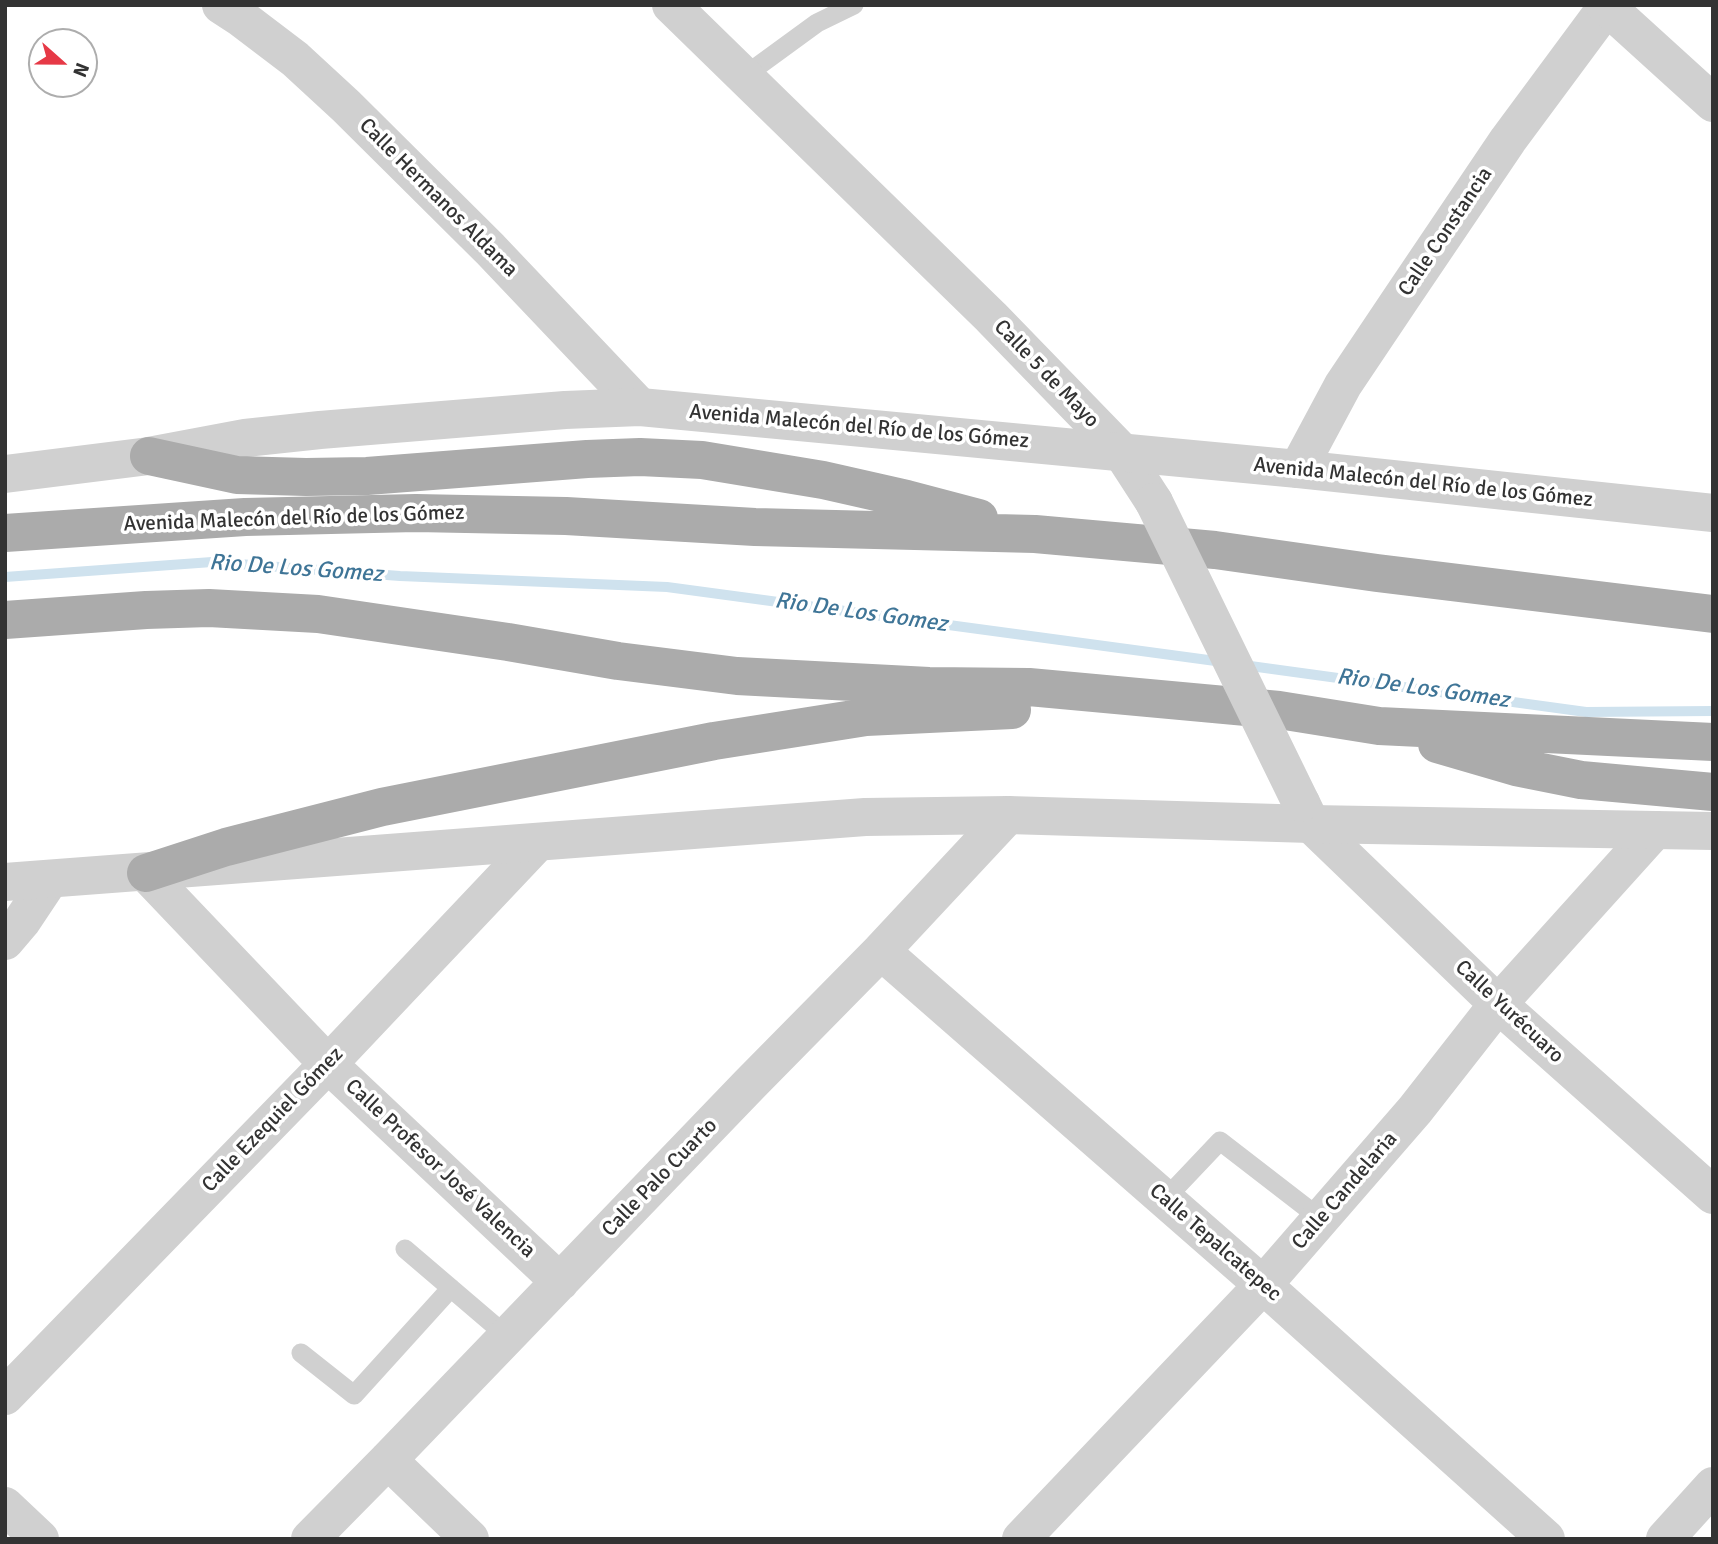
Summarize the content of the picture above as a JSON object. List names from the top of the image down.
{
  "streets": {
    "main road": ["Avenida Malecón del Río de los Gómez"],
    "street": [
      "Calle Hermanos Aldama",
      "Calle Constancia",
      "Calle 5 de Mayo",
      "Calle Yurécuaro",
      "Calle Ezequiel Gómez",
      "Calle Profesor José Valencia",
      "Calle Palo Cuarto",
      "Calle Candelaria",
      "Calle Tepalcatepec"
    ]
  },
  "crossings": [
    ["Calle Hermanos Aldama", "Avenida Malecón del Río de los Gómez"],
    ["Calle Constancia", "Avenida Malecón del Río de los Gómez"],
    ["Calle 5 de Mayo", "Avenida Malecón del Río de los Gómez"],
    ["Calle 5 de Mayo", "Calle Yurécuaro"],
    ["Calle Yurécuaro", "Calle Candelaria"],
    ["Calle Ezequiel Gómez", "Calle Profesor José Valencia"],
    ["Calle Profesor José Valencia", "Calle Palo Cuarto"],
    ["Calle Palo Cuarto", "Calle Tepalcatepec"],
    ["Calle Candelaria", "Calle Tepalcatepec"]
  ],
  "water": ["Rio De Los Gomez"],
  "north": "right"
}
